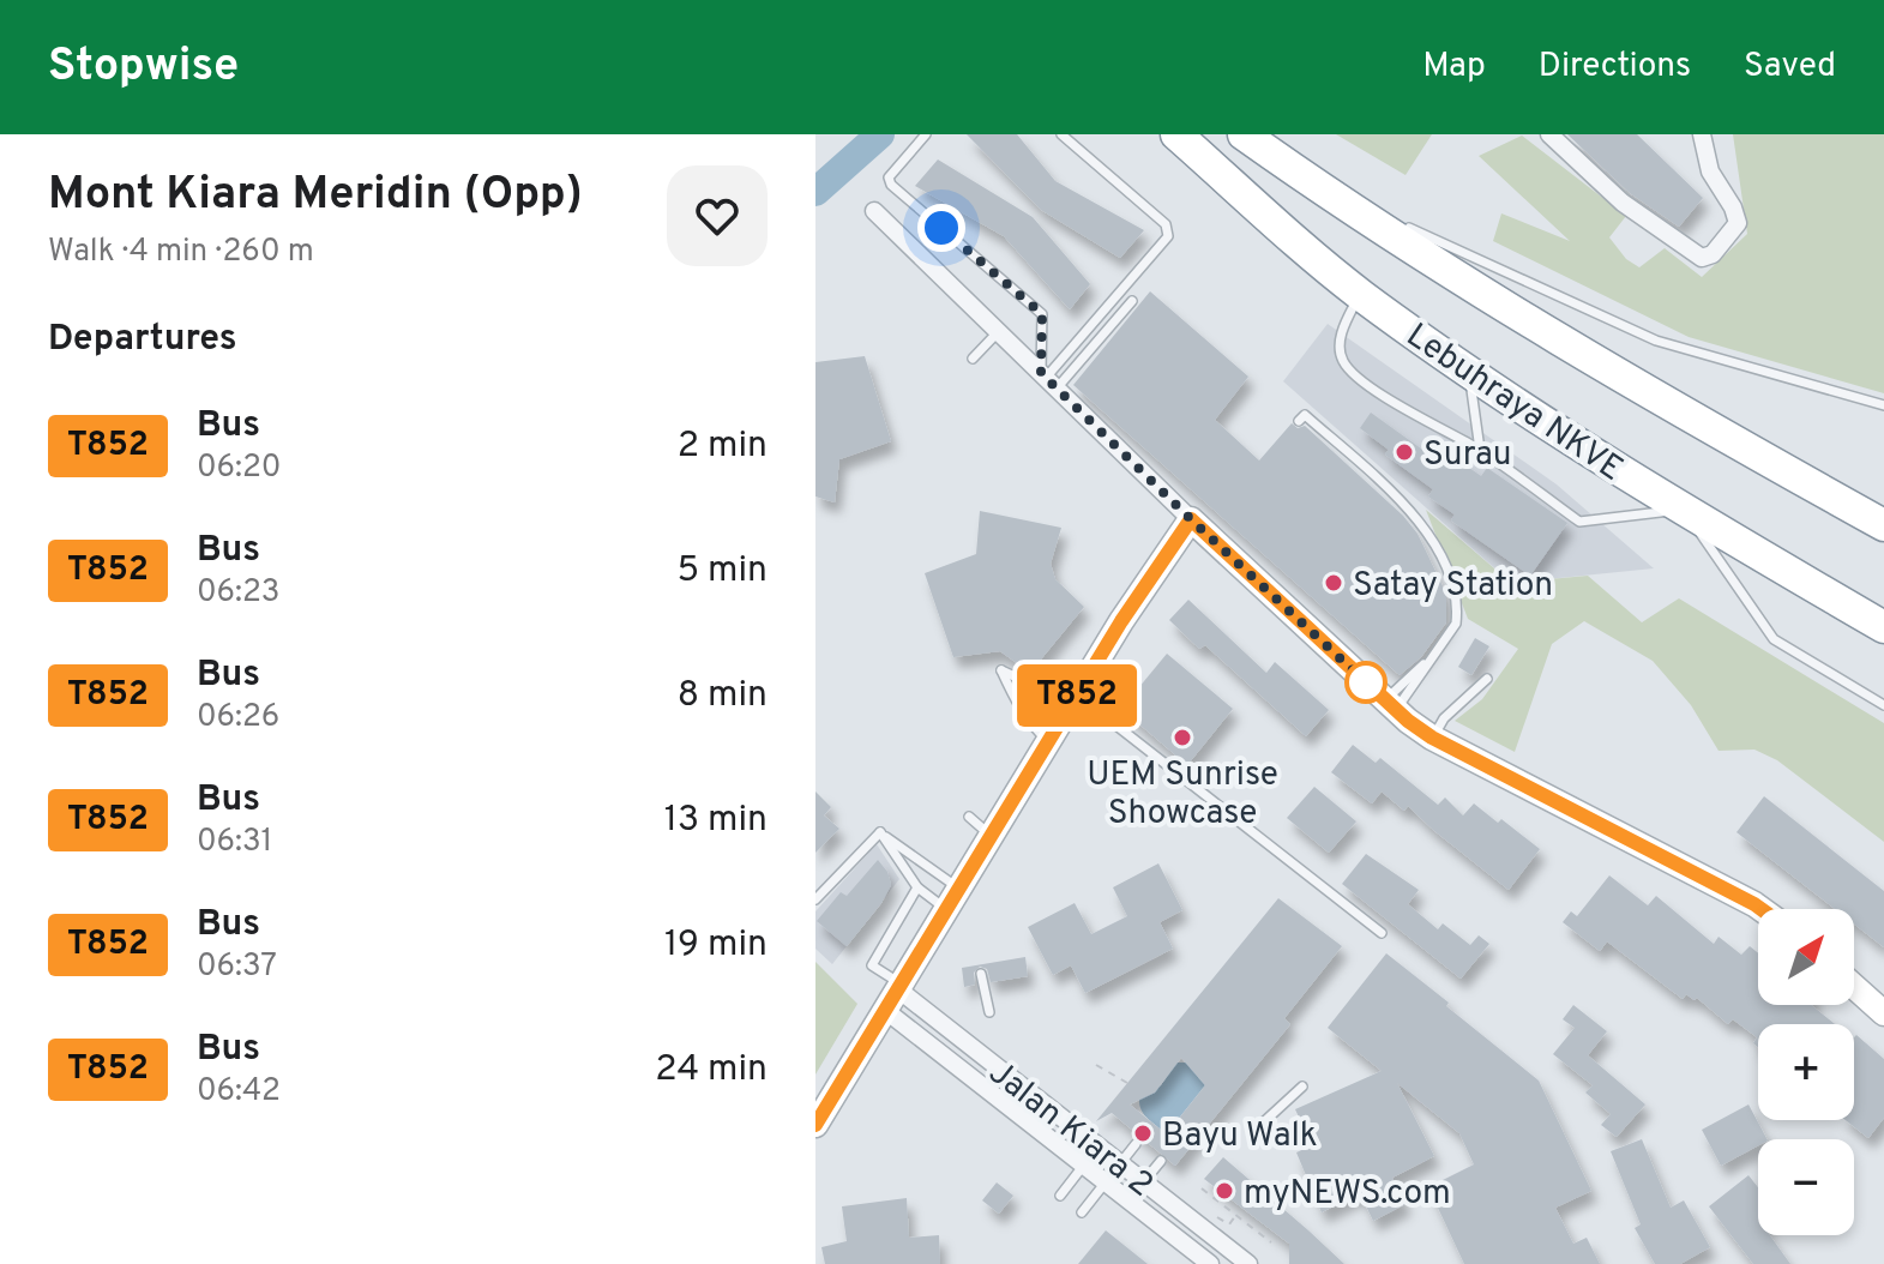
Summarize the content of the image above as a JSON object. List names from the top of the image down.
{
  "streets": {
    "highway": ["Lebuhraya NKVE"],
    "street": ["Jalan Kiara 2"]
  },
  "places": [
    "Surau",
    "Satay Station",
    "UEM Sunrise Showcase",
    "Bayu Walk",
    "myNEWS.com"
  ],
  "lines": ["bus line T852"],
  "north": "top right",
  "page": {
    "header": "Stopwise",
    "nav": ["Map", "Directions", "Saved"],
    "heading": [
      ["Mont Kiara Meridin (Opp)", "Walk · 4 min · 260 m"],
      "Departures"
    ],
    "on_map": "T852",
    "list": [
      {
        "mark": "T852",
        "name": "Bus",
        "note": "06:20",
        "value": "2 min"
      },
      {
        "mark": "T852",
        "name": "Bus",
        "note": "06:23",
        "value": "5 min"
      },
      {
        "mark": "T852",
        "name": "Bus",
        "note": "06:26",
        "value": "8 min"
      },
      {
        "mark": "T852",
        "name": "Bus",
        "note": "06:31",
        "value": "13 min"
      },
      {
        "mark": "T852",
        "name": "Bus",
        "note": "06:37",
        "value": "19 min"
      },
      {
        "mark": "T852",
        "name": "Bus",
        "note": "06:42",
        "value": "24 min"
      }
    ],
    "map_buttons": ["+", "−"]
  }
}
